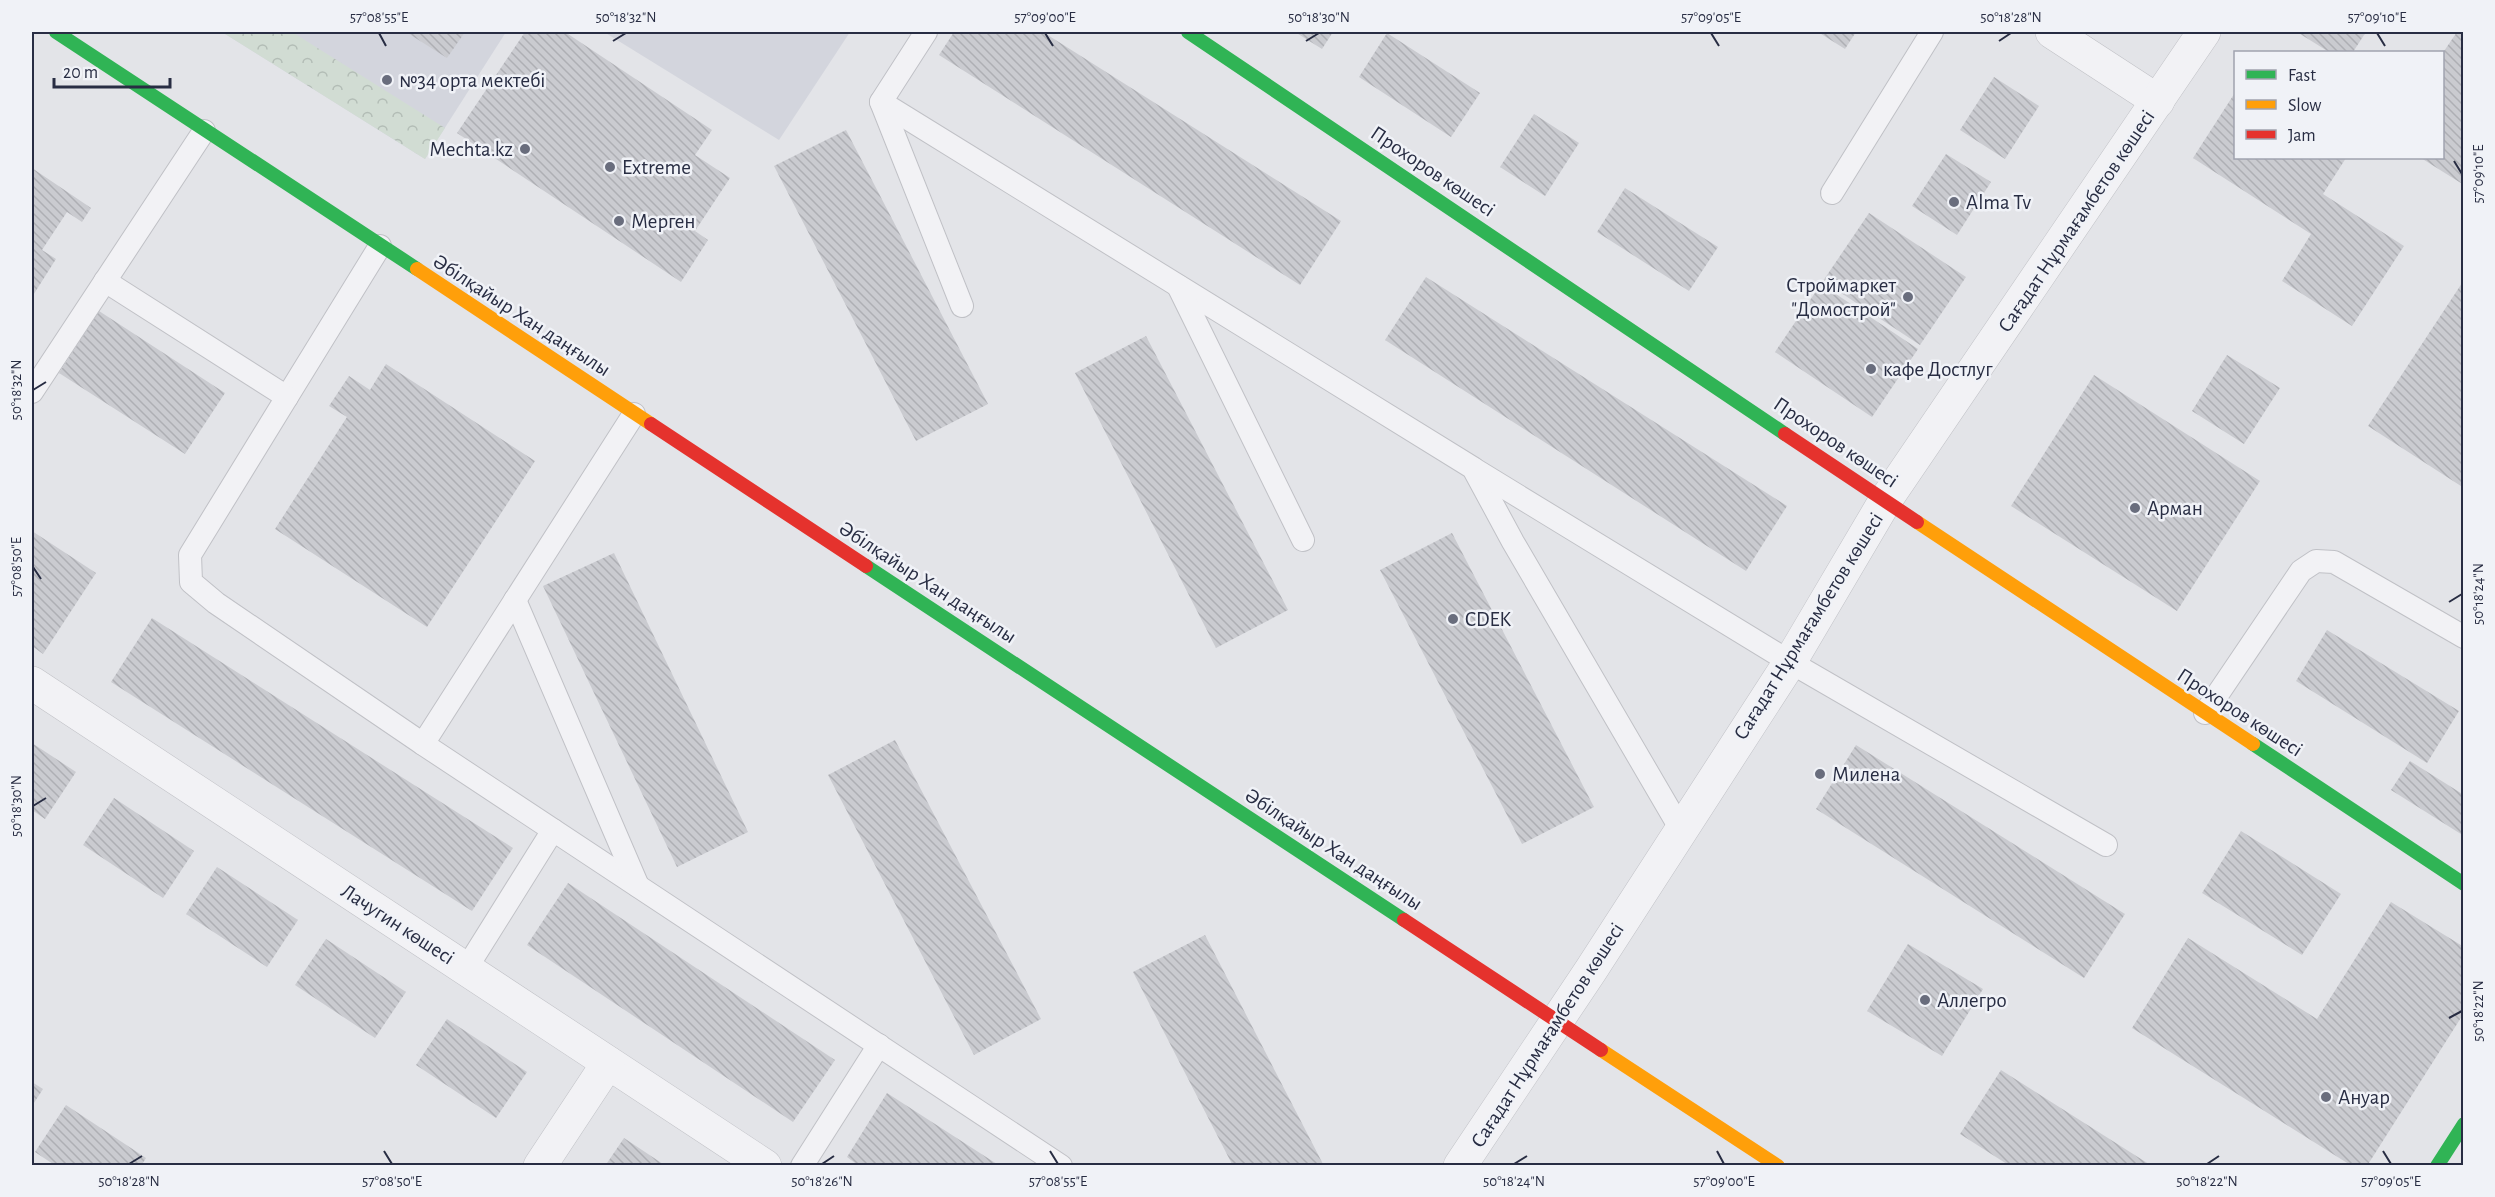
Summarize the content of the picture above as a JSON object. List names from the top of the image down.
{
  "streets": {
    "street": [
      "Прохоров көшесі",
      "Сағадат Нұрмағамбетов көшесі",
      "Әбілқайыр Хан даңғылы",
      "Лачугин көшесі"
    ]
  },
  "crossings": [
    ["Прохоров көшесі", "Сағадат Нұрмағамбетов көшесі"],
    ["Сағадат Нұрмағамбетов көшесі", "Әбілқайыр Хан даңғылы"]
  ],
  "places": [
    "№34 орта мектебі",
    "Mechta.kz",
    "Extreme",
    "Alma Tv",
    "Мерген",
    "Строймаркет \"Домострой\"",
    "кафе Достлуг",
    "Арман",
    "CDEK",
    "Милена",
    "Аллегро",
    "Ануар"
  ],
  "legend": ["Fast", "Slow", "Jam"],
  "scale_bar": "20 m",
  "coordinates": [
    "57°08'55\"E",
    "50°18'32\"N",
    "57°09'00\"E",
    "50°18'30\"N",
    "57°09'05\"E",
    "50°18'28\"N",
    "57°09'10\"E",
    "57°08'50\"E",
    "50°18'24\"N",
    "50°18'22\"N",
    "50°18'26\"N"
  ]
}
